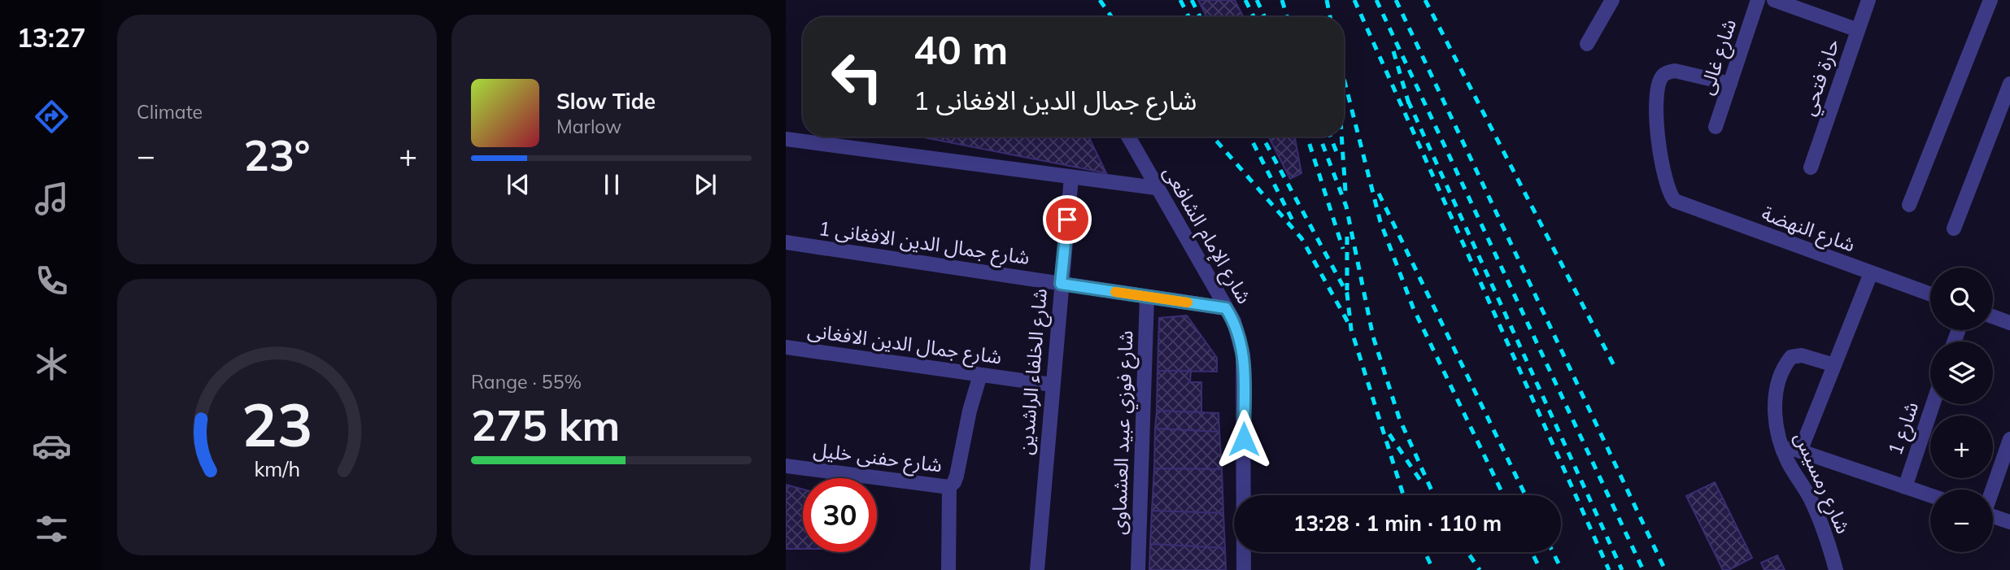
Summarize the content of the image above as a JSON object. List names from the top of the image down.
{
  "streets": {
    "street": [
      "شارع غالى",
      "حارة فتحي",
      "شارع النهضة",
      "شارع الإمام الشافعى",
      "شارع جمال الدين الافغانى 1",
      "شارع جمال الدين الافغانى",
      "شارع الخلفاء الراشدين",
      "شارع 1",
      "شارع فوزي عبيد العشماوى",
      "شارع حفنى خليل",
      "شارع رمسيس"
    ]
  },
  "crossings": [
    ["شارع غالى", "شارع النهضة"],
    ["شارع الإمام الشافعى", "شارع جمال الدين الافغانى 1"],
    ["شارع جمال الدين الافغانى 1", "شارع الخلفاء الراشدين"],
    ["شارع جمال الدين الافغانى 1", "شارع فوزي عبيد العشماوى"],
    ["شارع جمال الدين الافغانى", "شارع الخلفاء الراشدين"],
    ["شارع جمال الدين الافغانى", "شارع حفنى خليل"]
  ],
  "page": {
    "tabs": "13:27",
    "tile": [
      "Climate",
      ["Range · 55%", "275 km"]
    ],
    "turn": ["40 m", "شارع جمال الدين الافغانى 1"],
    "song": ["Slow Tide", "Marlow"],
    "heat": ["−", "23°", "+"],
    "map_buttons": ["+", "−"],
    "limit": "30",
    "trip": "13:28 · 1 min · 110 m",
    "gauge": ["23", "km/h"]
  }
}
